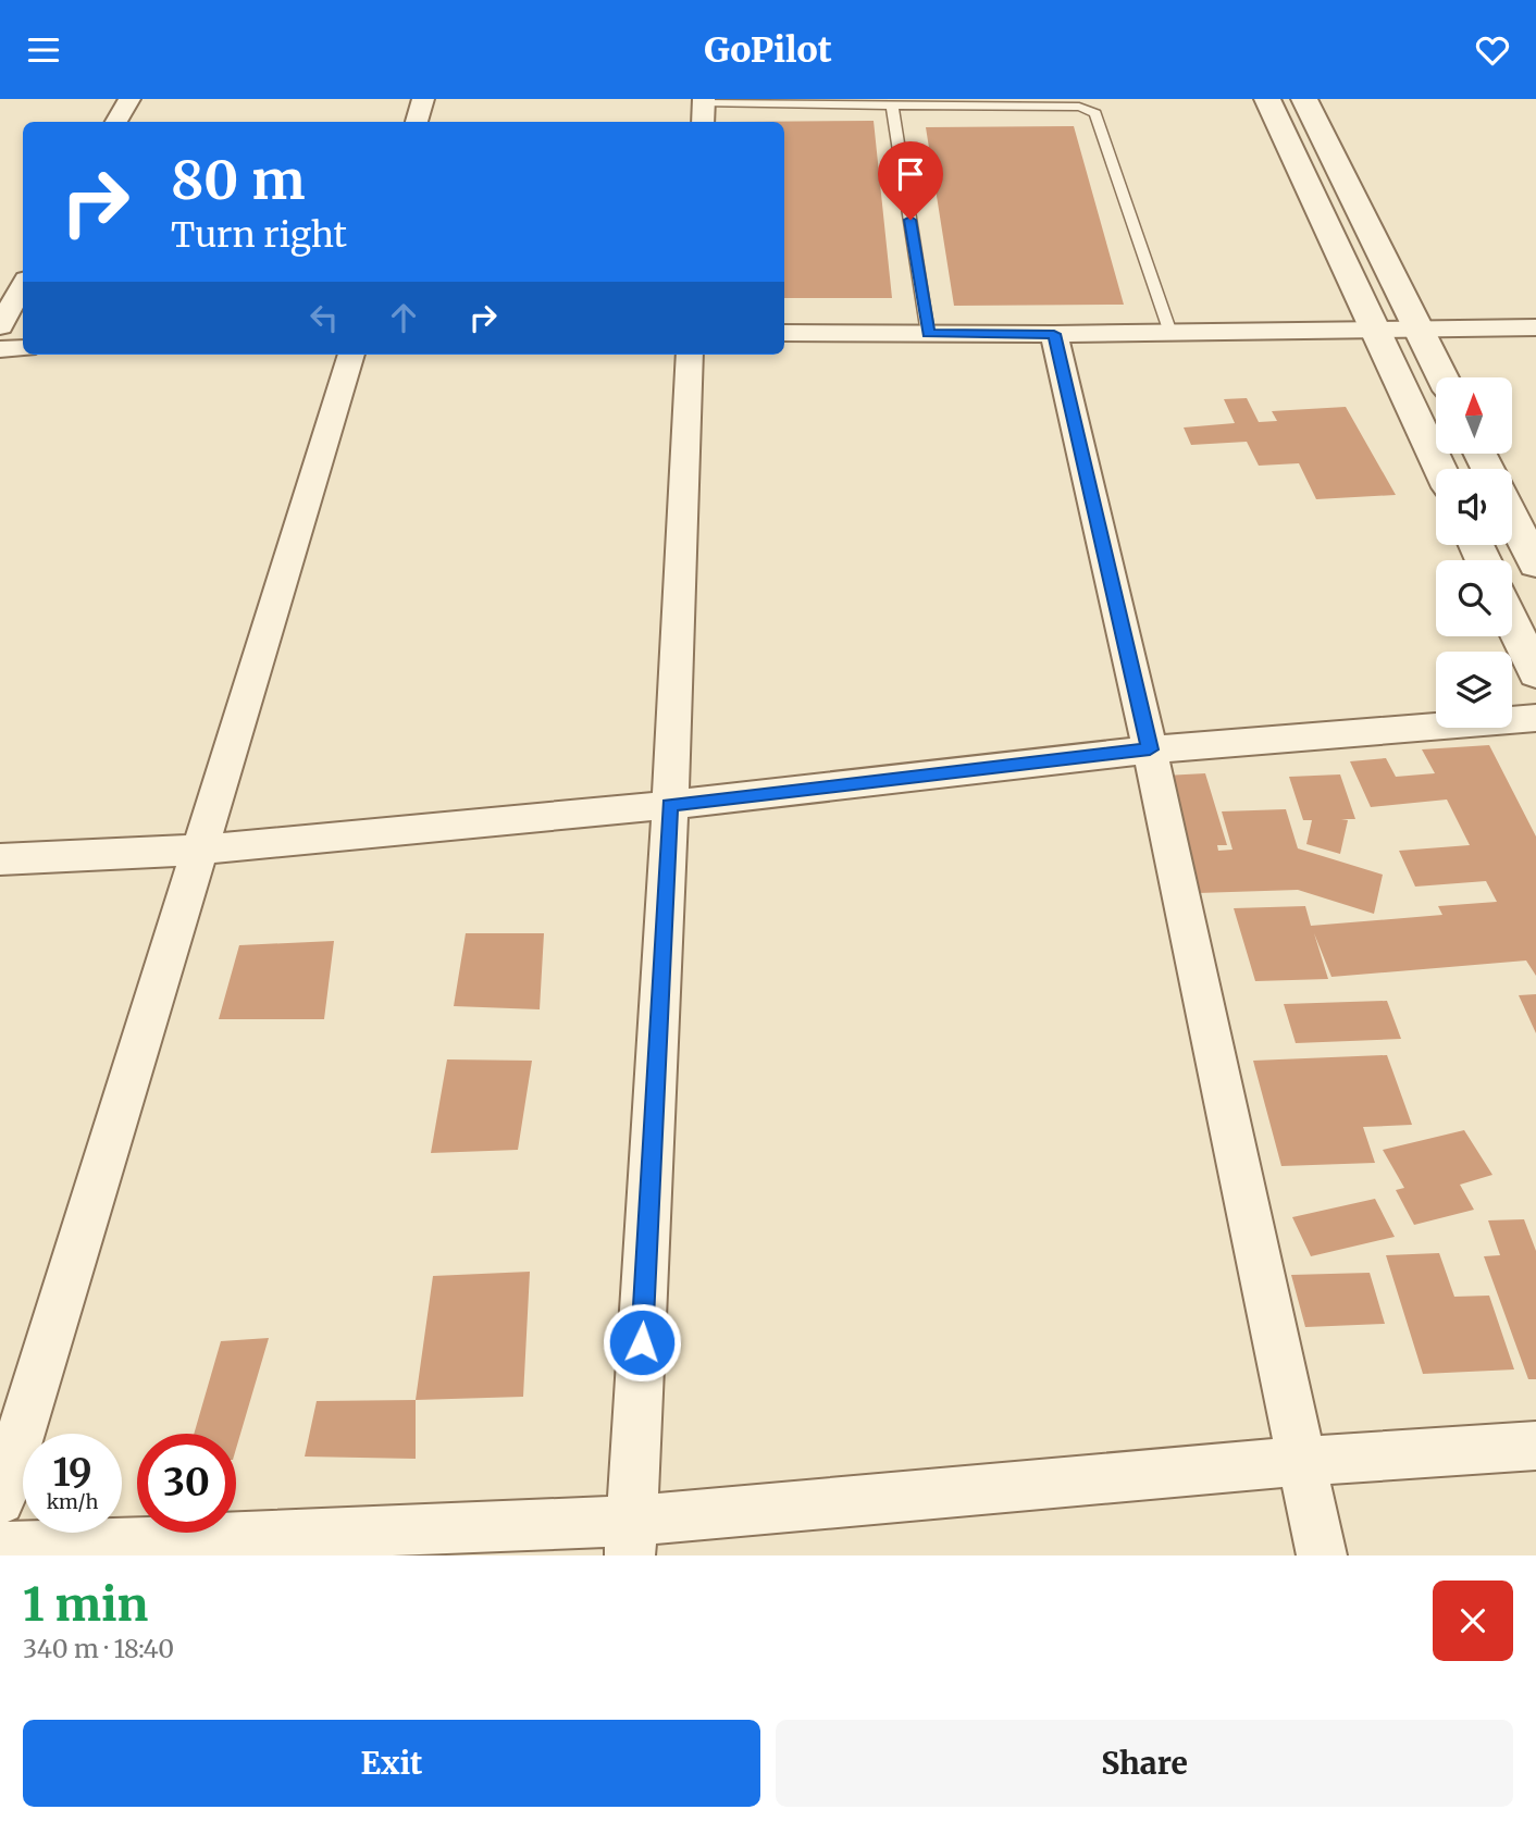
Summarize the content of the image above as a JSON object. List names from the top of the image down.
{
  "north": "top",
  "page": {
    "header": "GoPilot",
    "turn": ["80 m", "Turn right"],
    "speed": "19 km/h",
    "limit": "30",
    "heading": ["1 min", "340 m · 18:40"],
    "buttons": ["Exit", "Share"]
  }
}
